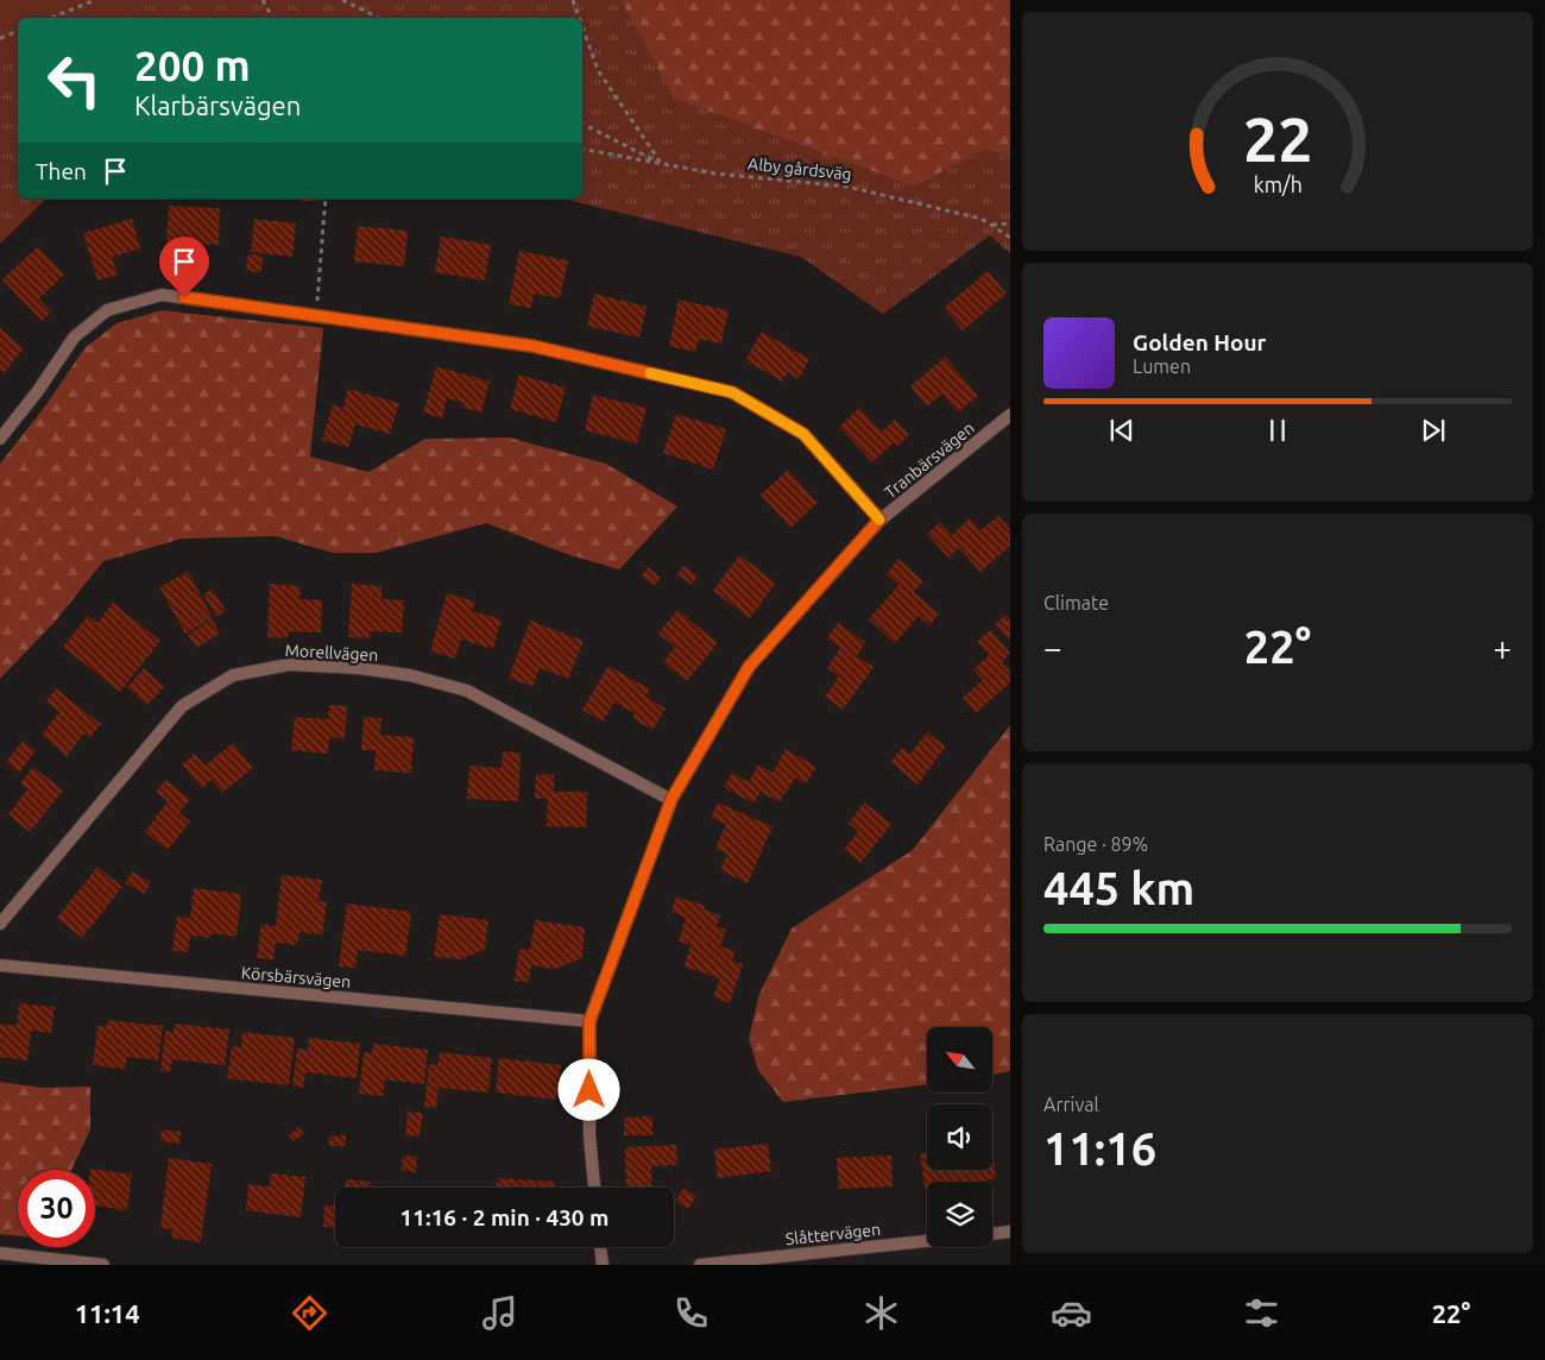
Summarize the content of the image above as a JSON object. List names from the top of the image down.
{
  "streets": {
    "street": [
      "Tranbärsvägen",
      "Morellvägen",
      "Körsbärsvägen",
      "Slåttervägen"
    ],
    "path": ["Alby gårdsväg"]
  },
  "crossings": [
    ["Tranbärsvägen", "Morellvägen"],
    ["Tranbärsvägen", "Körsbärsvägen"]
  ],
  "north": "top left",
  "page": {
    "turn": ["200 m", "Klarbärsvägen"],
    "then": "Then",
    "song": ["Golden Hour", "Lumen"],
    "tile": [
      "Climate",
      ["Range · 89%", "445 km"],
      ["Arrival", "11:16"]
    ],
    "heat": ["−", "22°", "+"],
    "limit": "30",
    "trip": "11:16 · 2 min · 430 m",
    "tabs": ["11:14", "22°"],
    "gauge": ["22", "km/h"]
  }
}
